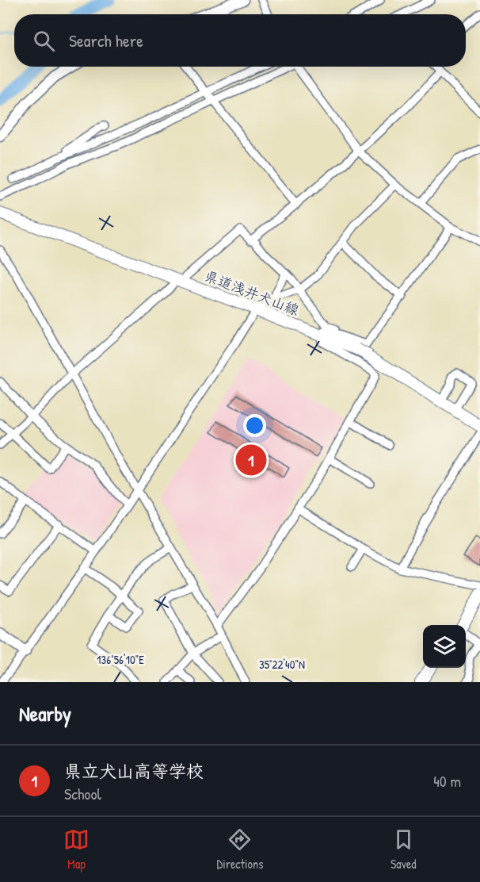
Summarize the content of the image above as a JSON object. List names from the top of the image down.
{
  "streets": {
    "main road": ["県道浅井犬山線"]
  },
  "page": {
    "search": "Search here",
    "pins": "1",
    "heading": "Nearby",
    "list": [
      {
        "mark": "1",
        "name": "県立犬山高等学校",
        "note": "School",
        "value": "40 m"
      }
    ],
    "nav": ["Map", "Directions", "Saved"]
  },
  "coordinates": ["136°56'10\"E", "35°22'40\"N"]
}
